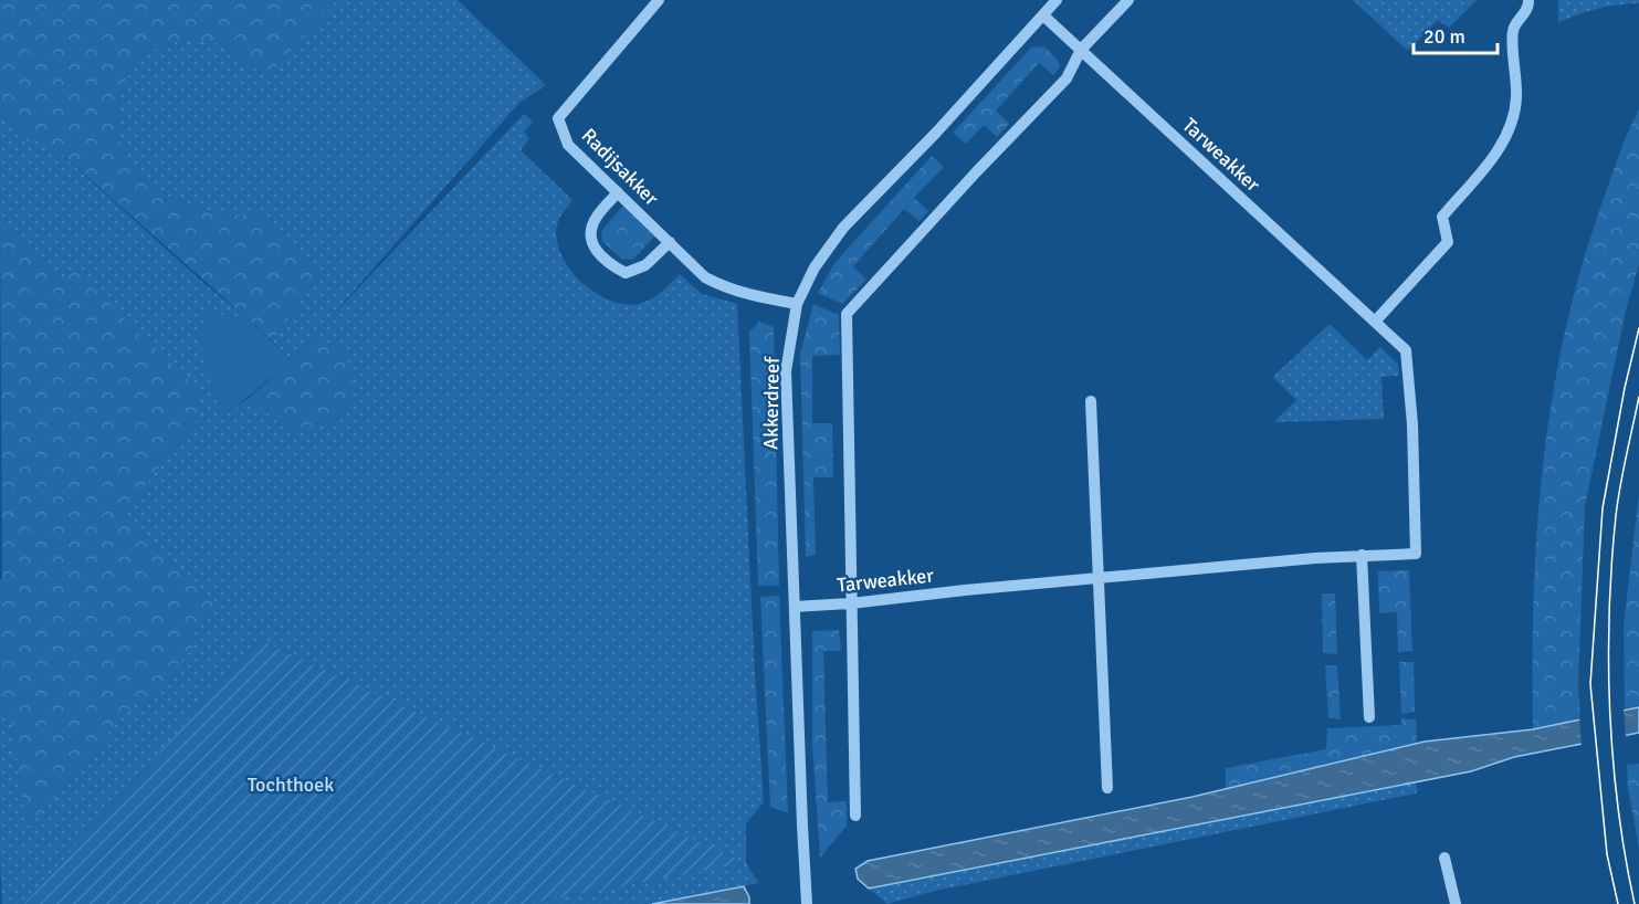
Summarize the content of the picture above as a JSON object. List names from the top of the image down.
{
  "streets": {
    "street": ["Tarweakker", "Radijsakker", "Akkerdreef"]
  },
  "crossings": [
    ["Tarweakker", "Akkerdreef"],
    ["Radijsakker", "Akkerdreef"]
  ],
  "parks": ["Tochthoek"],
  "scale_bar": "20 m"
}
